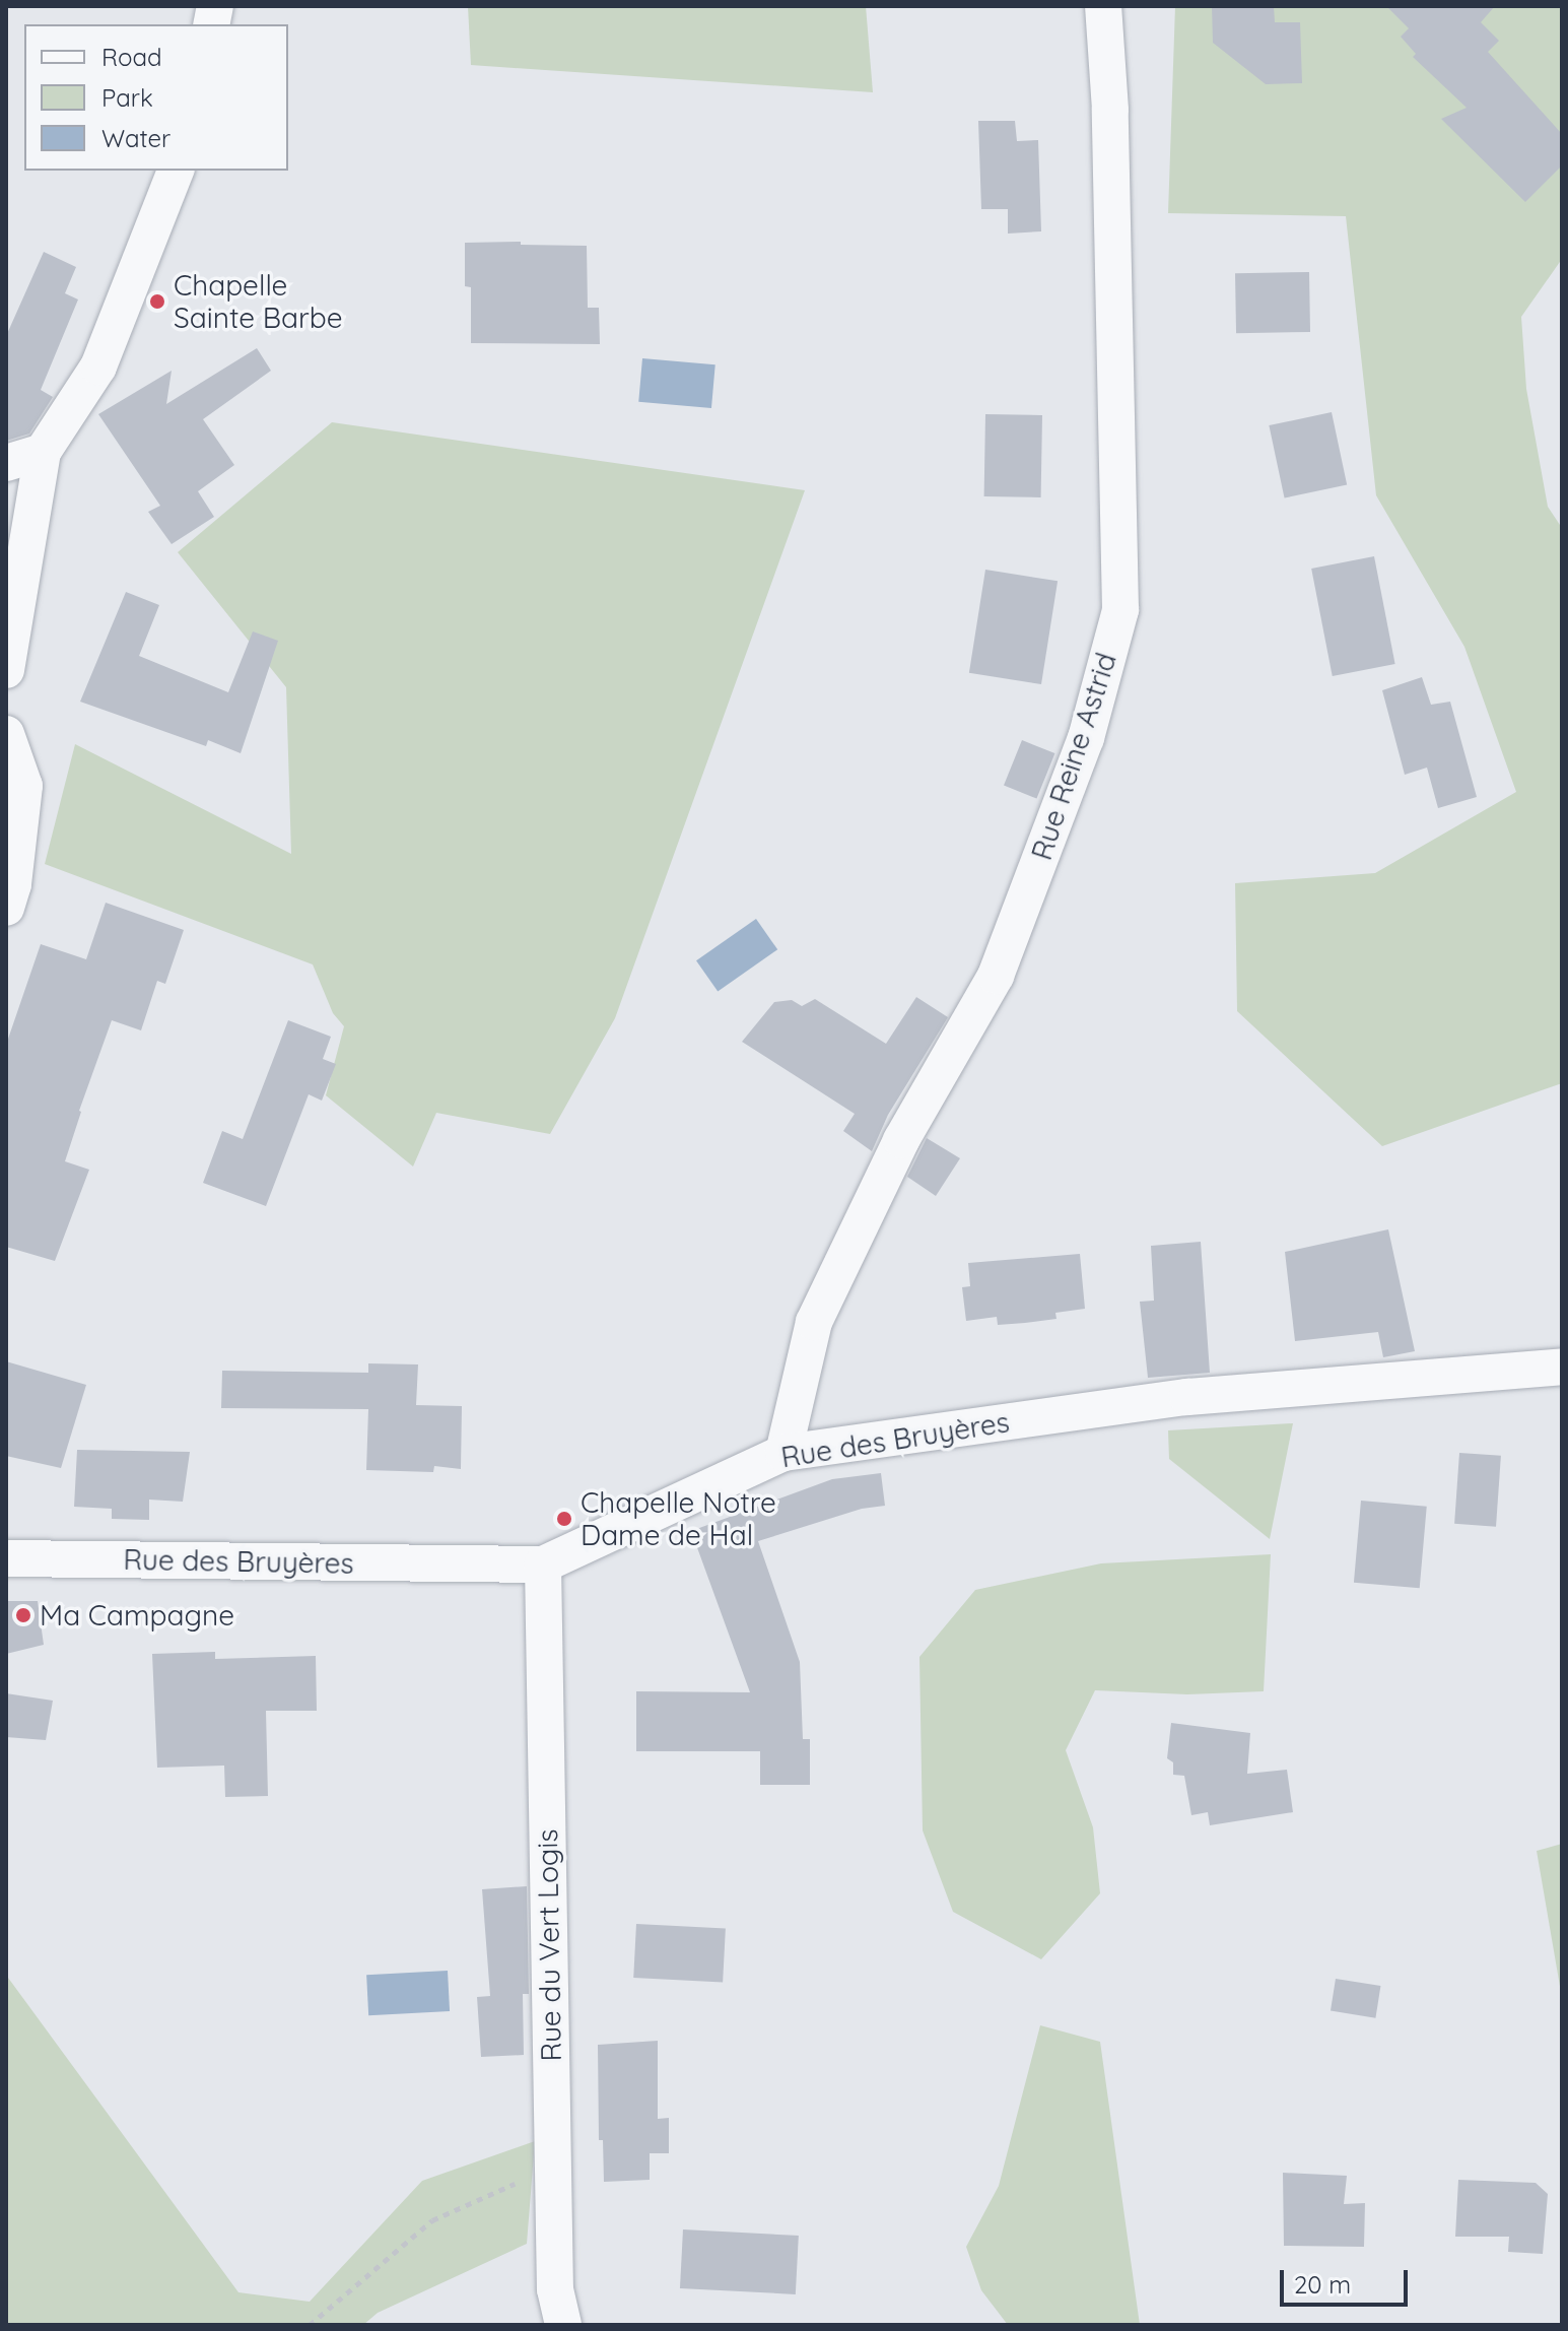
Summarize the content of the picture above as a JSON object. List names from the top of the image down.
{
  "streets": {
    "street": ["Rue Reine Astrid", "Rue des Bruyères", "Rue du Vert Logis"]
  },
  "crossings": [
    ["Rue Reine Astrid", "Rue des Bruyères"],
    ["Rue des Bruyères", "Rue du Vert Logis"]
  ],
  "places": ["Chapelle Sainte Barbe", "Chapelle Notre Dame de Hal", "Ma Campagne"],
  "legend": ["Road", "Park", "Water"],
  "scale_bar": "20 m"
}
